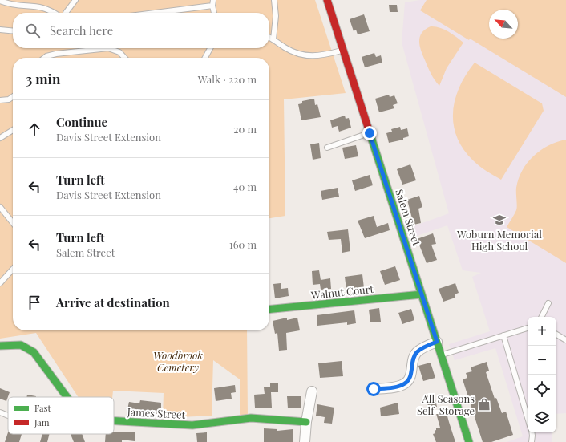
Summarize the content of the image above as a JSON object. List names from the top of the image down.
{
  "streets": {
    "street": ["Salem Street", "Walnut Court", "James Street"]
  },
  "crossings": [
    ["Salem Street", "Walnut Court"]
  ],
  "parks": ["Woodbrook Cemetery"],
  "places": {
    "school or university": ["Woburn Memorial High School"],
    "shop": ["All Seasons Self-Storage"]
  },
  "legend": ["Fast", "Jam"],
  "north": "top left",
  "page": {
    "search": "Search here",
    "heading": ["3 min", "Walk · 220 m"],
    "list": [
      ["Continue", "Davis Street Extension", "20 m"],
      ["Turn left", "Davis Street Extension", "40 m"],
      ["Turn left", "Salem Street", "160 m"],
      "Arrive at destination"
    ],
    "map_buttons": ["+", "−"]
  }
}
